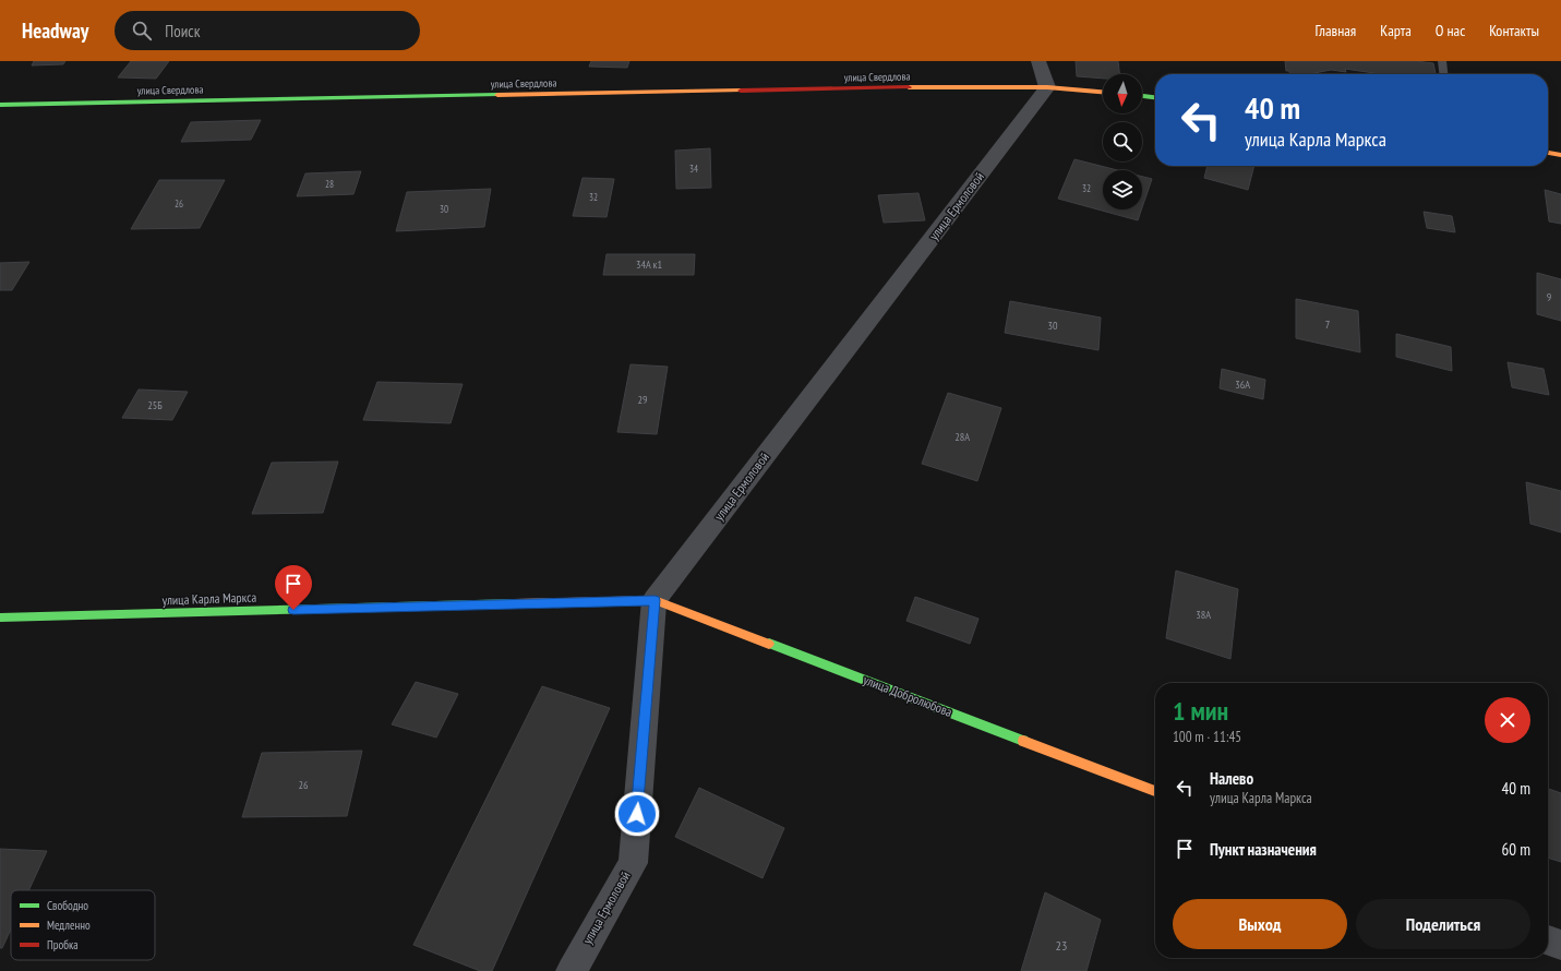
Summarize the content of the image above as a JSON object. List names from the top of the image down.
{
  "streets": {
    "main road": ["улица Свердлова", "улица Карла Маркса", "улица Добролюбова"],
    "street": ["улица Ермоловой"]
  },
  "crossings": [
    ["улица Свердлова", "улица Ермоловой"],
    ["улица Ермоловой", "улица Карла Маркса"],
    ["улица Ермоловой", "улица Добролюбова"],
    ["улица Карла Маркса", "улица Добролюбова"]
  ],
  "house_numbers": [
    "34",
    "28",
    "32",
    "32",
    "26",
    "30",
    "34А к1",
    "9",
    "7",
    "30",
    "36А",
    "29",
    "25Б",
    "28А",
    "38А",
    "26",
    "23"
  ],
  "legend": ["Свободно", "Медленно", "Пробка"],
  "north": "bottom",
  "page": {
    "header": "Headway",
    "search": "Поиск",
    "nav": [
      "Главная",
      "Карта",
      "О нас",
      "Контакты"
    ],
    "turn": ["40 m", "улица Карла Маркса"],
    "heading": ["1 мин", "100 m · 11:45"],
    "list": [
      {
        "name": "Налево",
        "note": "улица Карла Маркса",
        "value": "40 m"
      },
      {
        "name": "Пункт назначения",
        "value": "60 m"
      }
    ],
    "buttons": ["Выход", "Поделиться"]
  }
}
